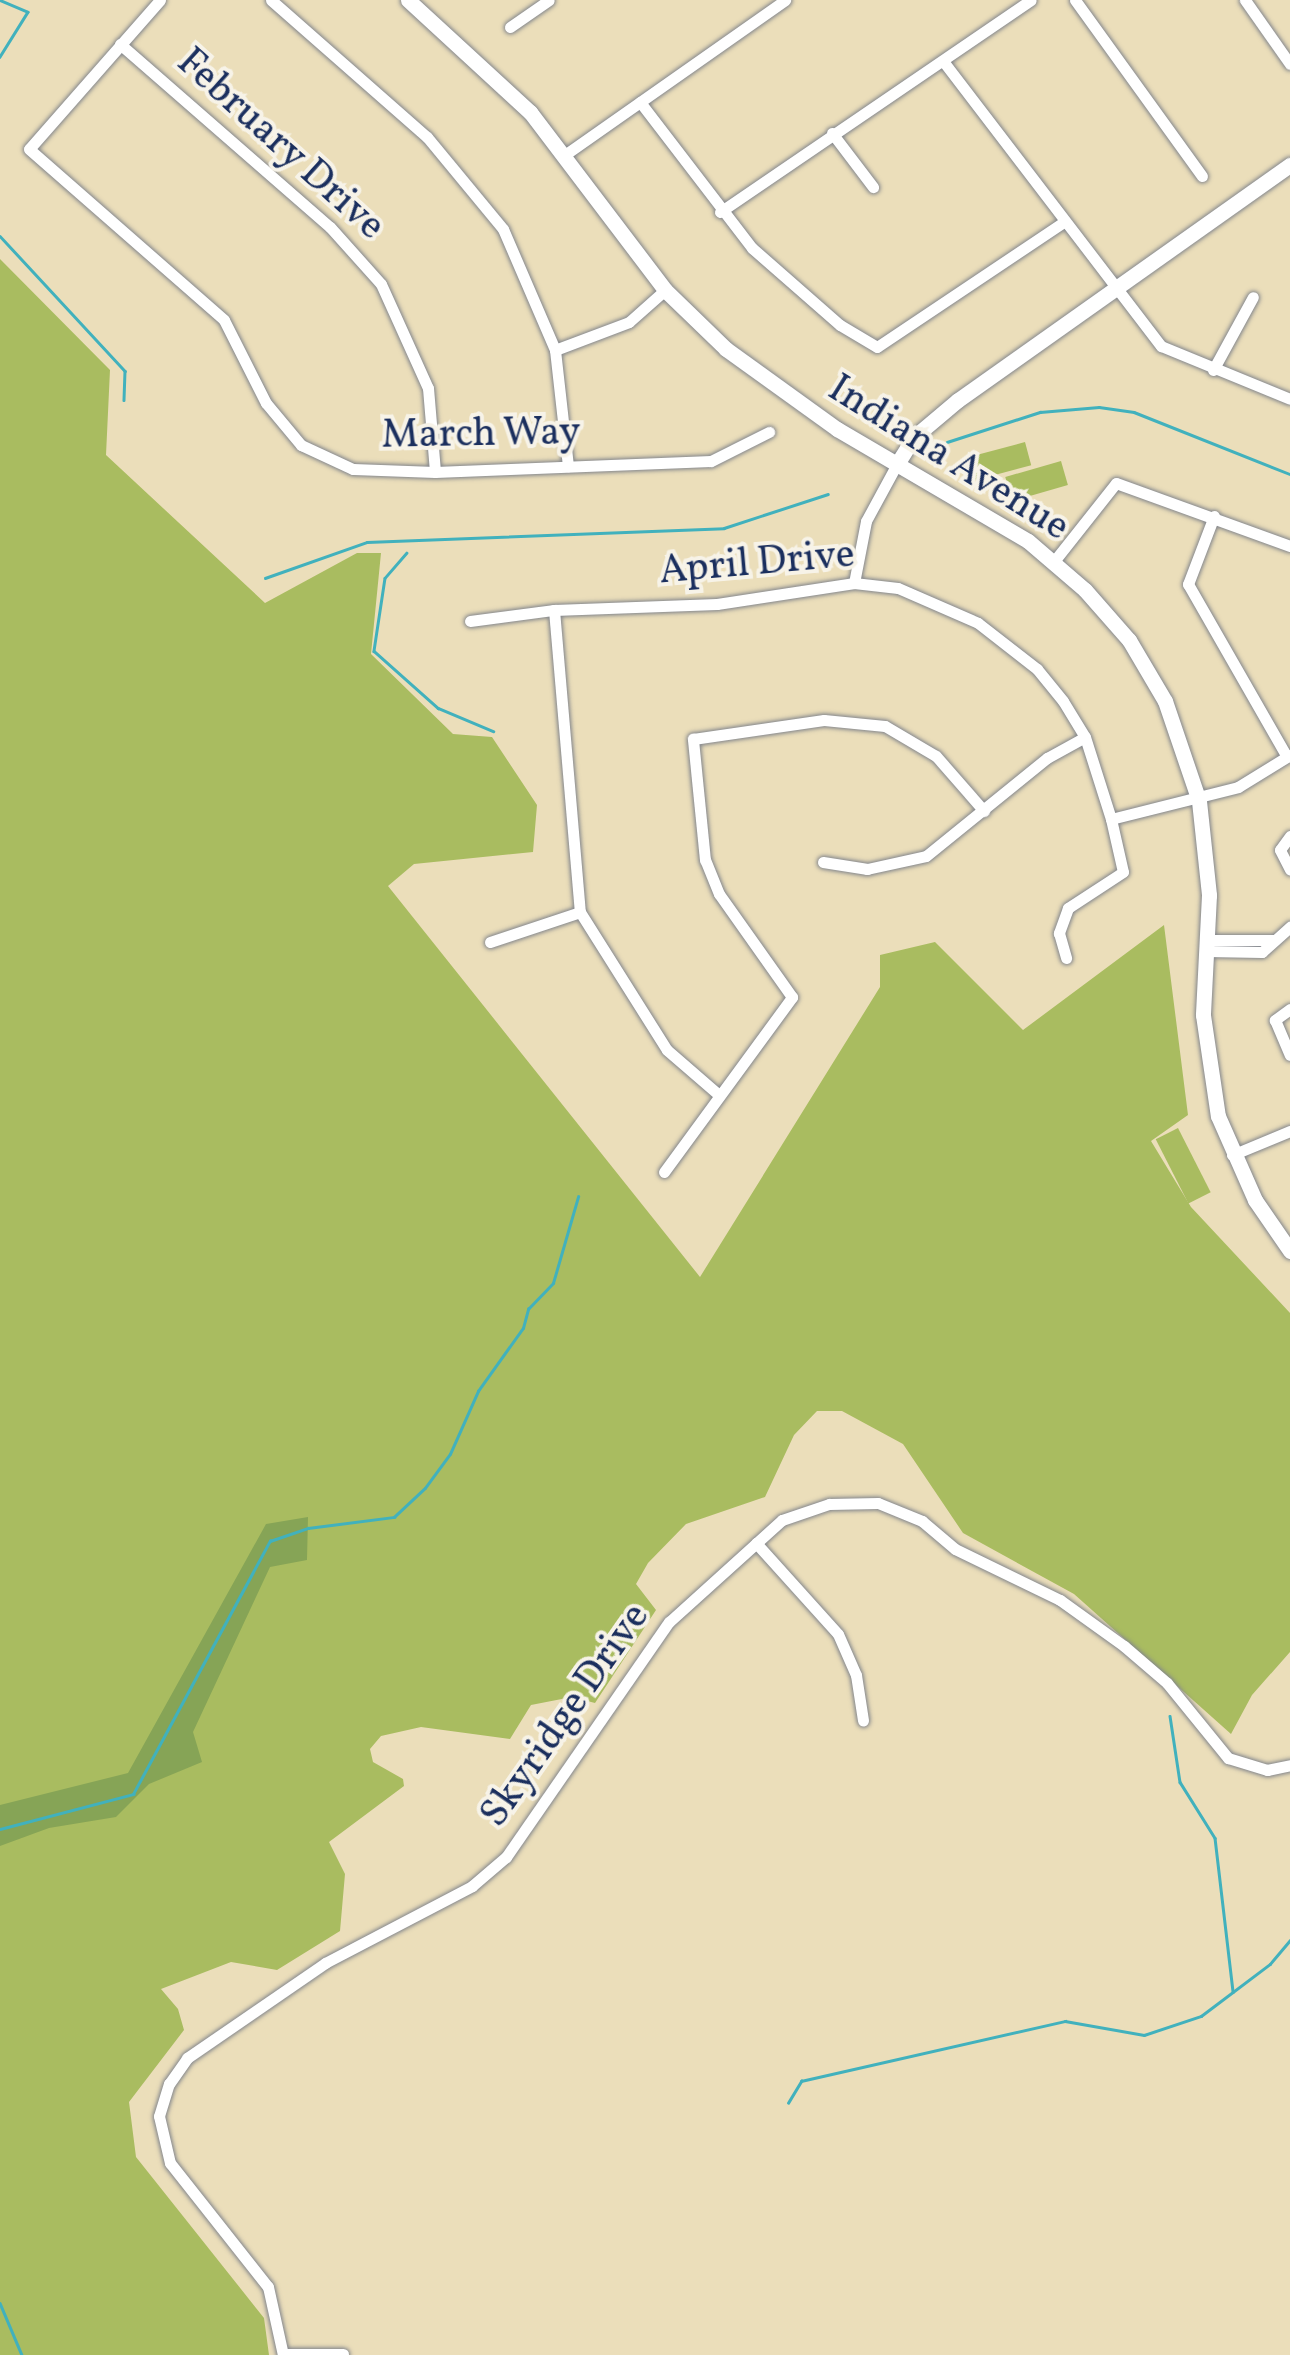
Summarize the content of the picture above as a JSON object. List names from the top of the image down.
{
  "streets": {
    "street": [
      "February Drive",
      "March Way",
      "Indiana Avenue",
      "April Drive",
      "Skyridge Drive"
    ]
  },
  "crossings": [
    ["February Drive", "March Way"]
  ]
}
